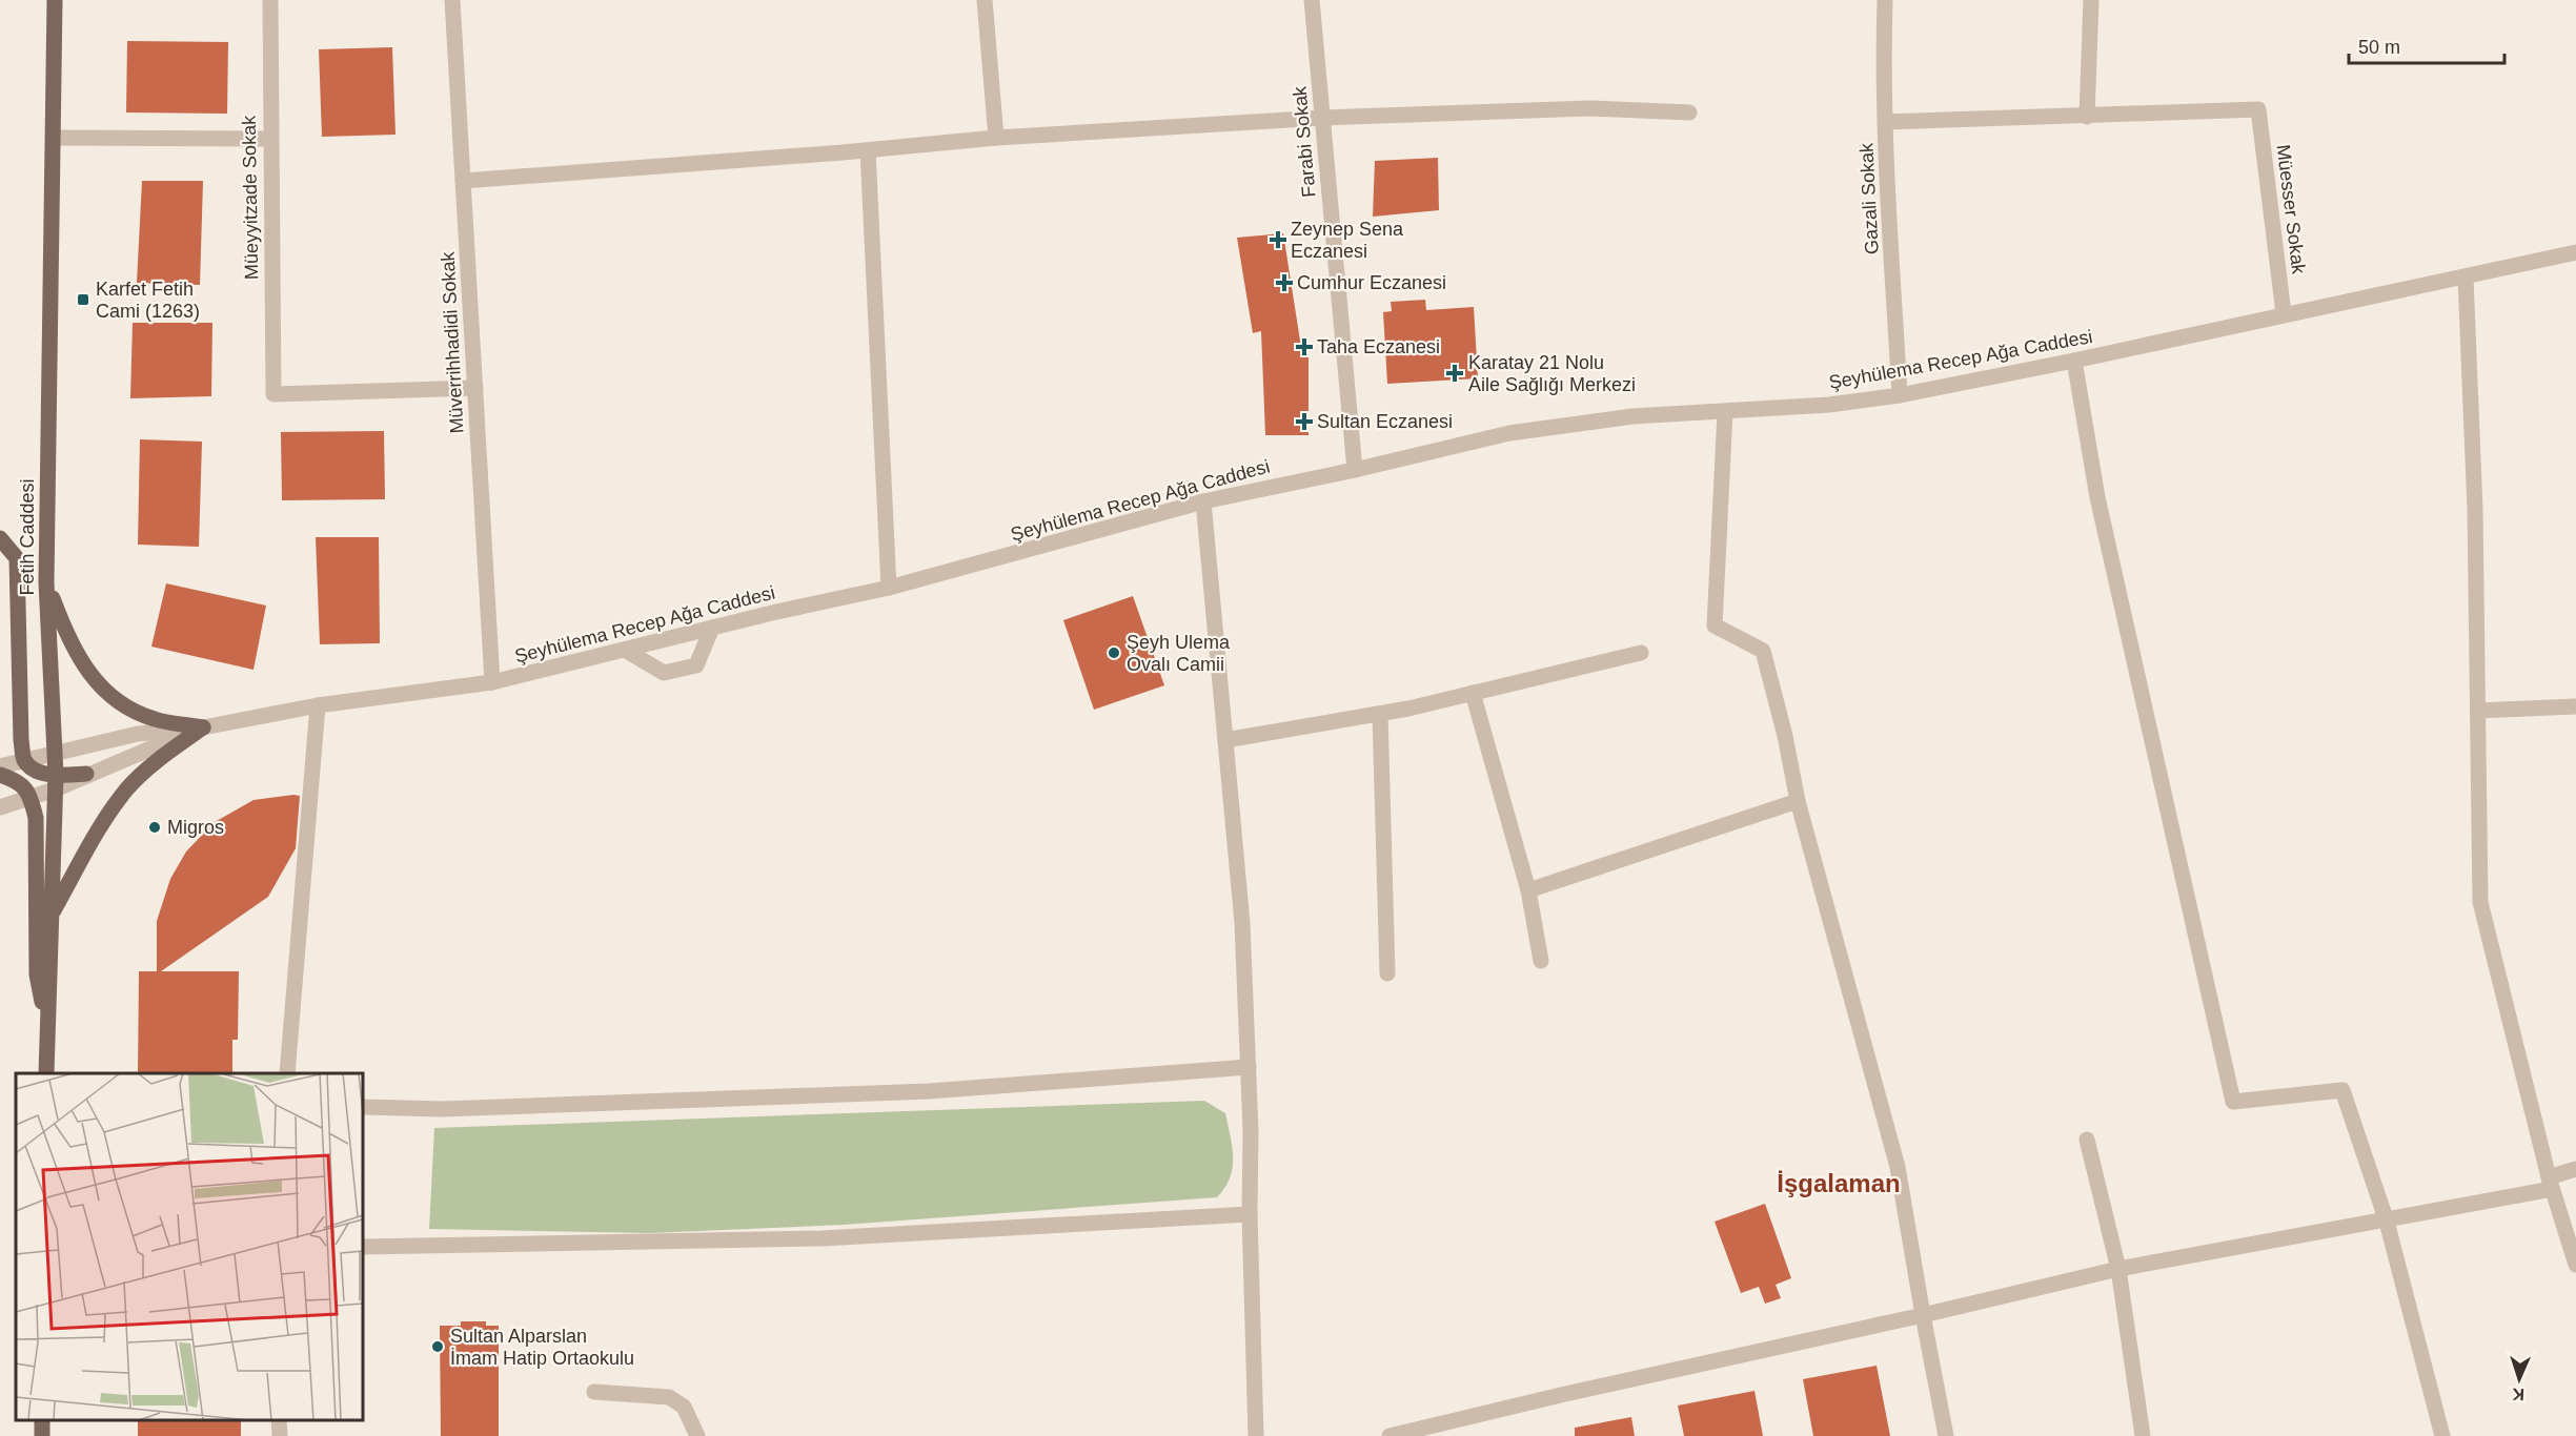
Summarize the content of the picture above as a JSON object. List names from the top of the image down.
{
  "streets": {
    "main road": ["Fetih Caddesi"],
    "street": [
      "Farabi Sokak",
      "Müeyyitzade Sokak",
      "Gazali Sokak",
      "Müesser Sokak",
      "Müverrihhadidi Sokak",
      "Şeyhülema Recep Ağa Caddesi"
    ]
  },
  "crossings": [
    ["Farabi Sokak", "Şeyhülema Recep Ağa Caddesi"],
    ["Müeyyitzade Sokak", "Müverrihhadidi Sokak"],
    ["Gazali Sokak", "Şeyhülema Recep Ağa Caddesi"],
    ["Müesser Sokak", "Şeyhülema Recep Ağa Caddesi"],
    ["Müverrihhadidi Sokak", "Şeyhülema Recep Ağa Caddesi"],
    ["Şeyhülema Recep Ağa Caddesi", "Fetih Caddesi"]
  ],
  "districts": ["İşgalaman"],
  "places": {
    "health": [
      "Zeynep Sena Eczanesi",
      "Cumhur Eczanesi",
      "Taha Eczanesi",
      "Karatay 21 Nolu Aile Sağlığı Merkezi",
      "Sultan Eczanesi"
    ],
    "transit": ["Karfet Fetih Cami (1263)"],
    "other": ["Şeyh Ulema Ovalı Camii", "Migros", "Sultan Alparslan İmam Hatip Ortaokulu"]
  },
  "scale_bar": "50 m",
  "north": "bottom"
}
